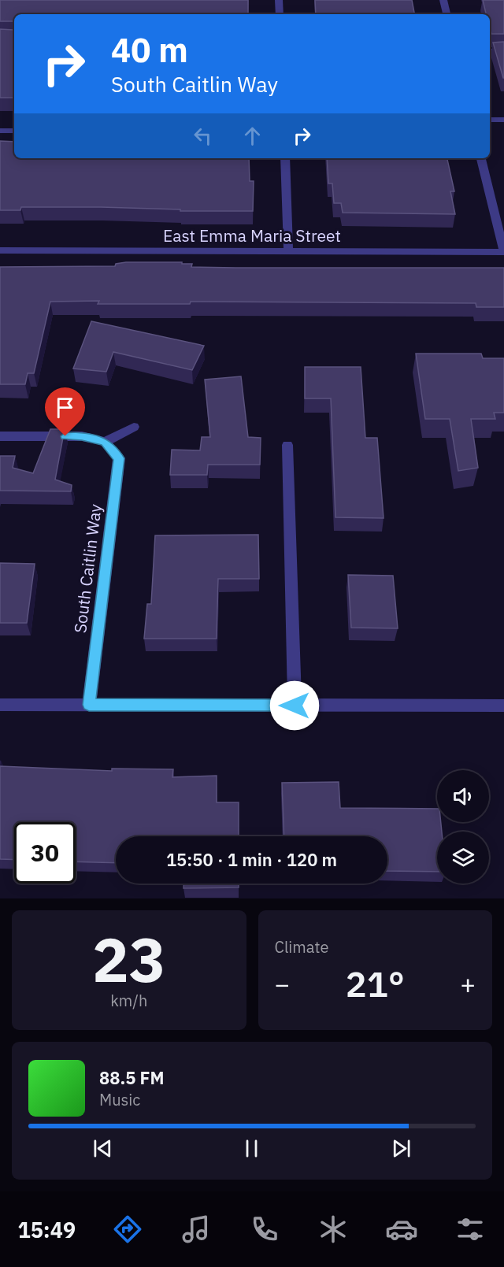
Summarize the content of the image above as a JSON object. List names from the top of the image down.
{
  "streets": {
    "street": ["East Emma Maria Street", "South Caitlin Way"]
  },
  "page": {
    "turn": ["40 m", "South Caitlin Way"],
    "limit": "30",
    "trip": "15:50 · 1 min · 120 m",
    "tile": [
      ["23", "km/h"],
      "Climate"
    ],
    "heat": ["−", "21°", "+"],
    "song": ["88.5 FM", "Music"],
    "tabs": "15:49"
  }
}
